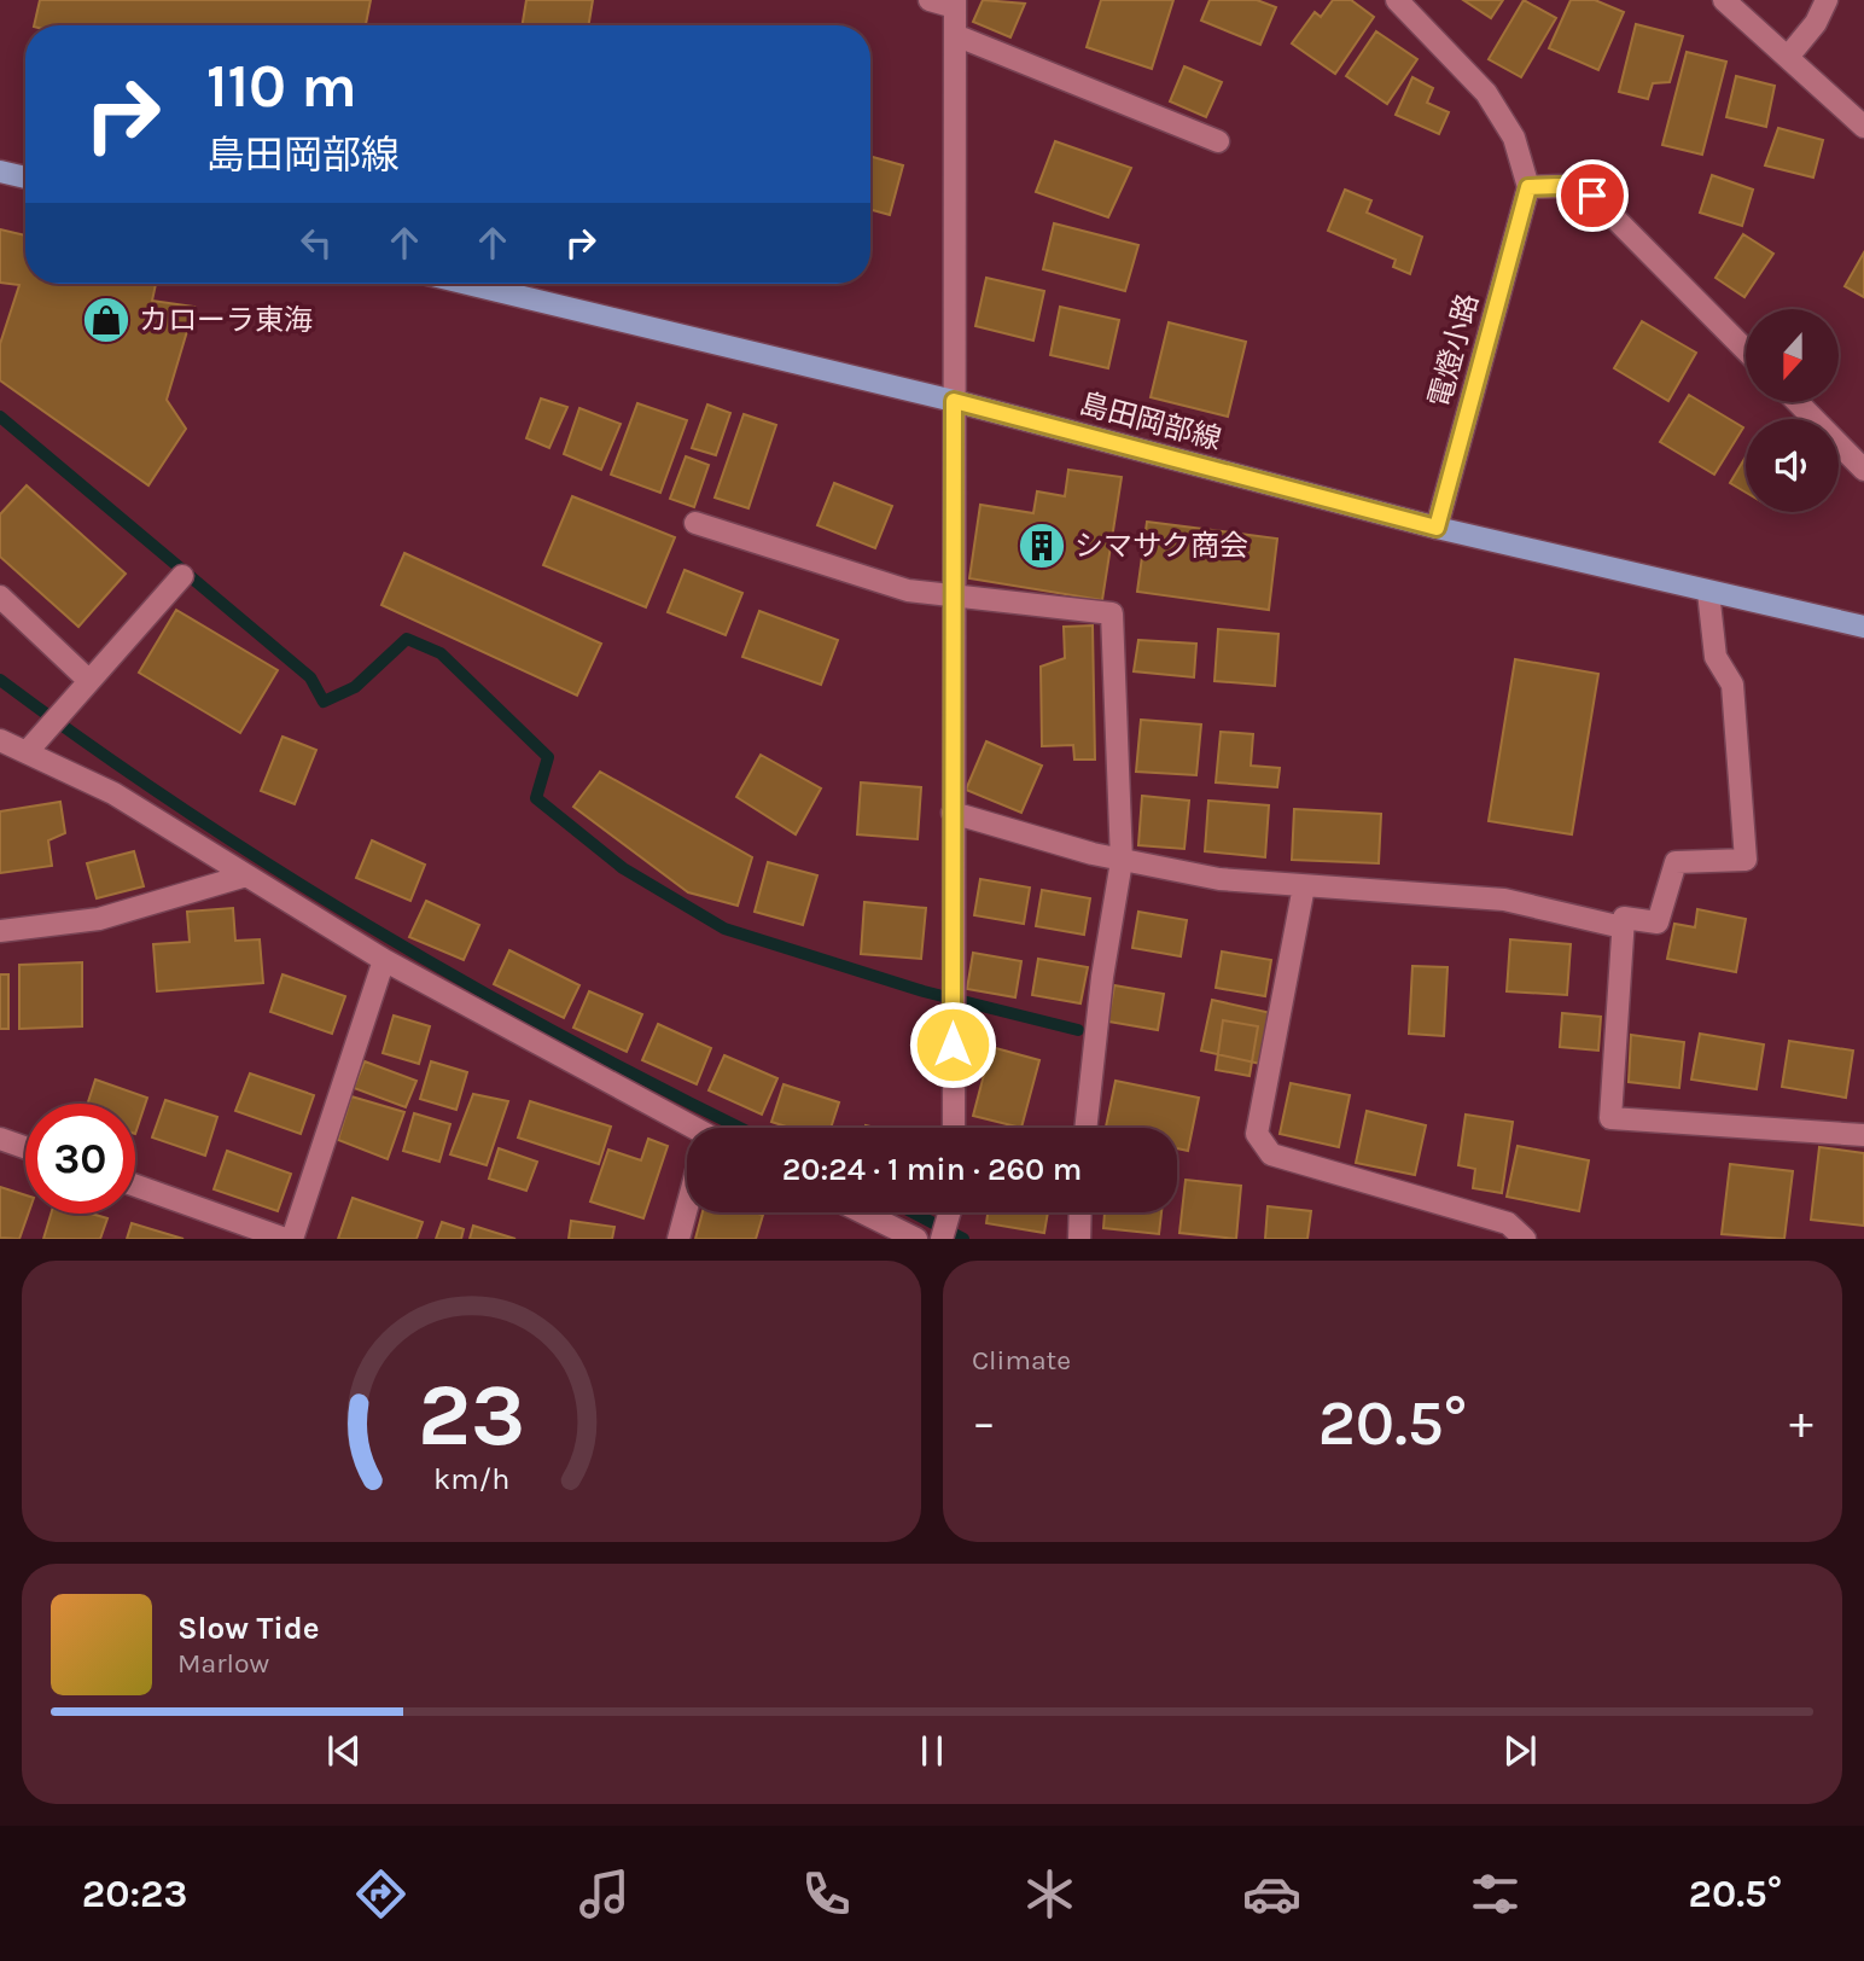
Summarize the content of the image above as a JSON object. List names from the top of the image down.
{
  "streets": {
    "main road": ["島田岡部線"],
    "street": ["電燈小路"]
  },
  "crossings": [
    ["電燈小路", "島田岡部線"]
  ],
  "places": {
    "shop": ["カローラ東海"],
    "building": ["シマサク商会"]
  },
  "north": "bottom",
  "page": {
    "turn": ["110 m", "島田岡部線"],
    "limit": "30",
    "trip": "20:24 · 1 min · 260 m",
    "tile": "Climate",
    "heat": ["−", "20.5°", "+"],
    "song": ["Slow Tide", "Marlow"],
    "tabs": ["20:23", "20.5°"],
    "gauge": ["23", "km/h"]
  }
}
